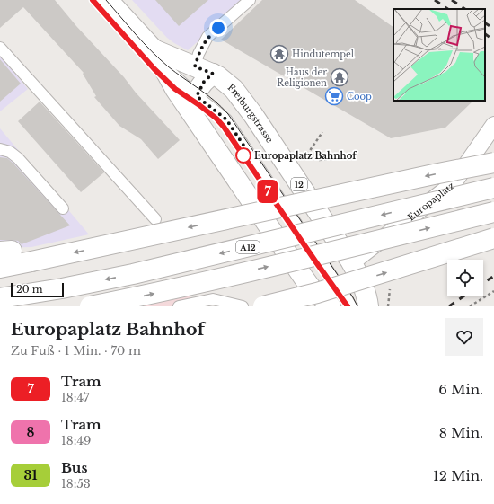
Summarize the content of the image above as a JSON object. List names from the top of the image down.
{
  "streets": {
    "main road": ["Freiburgstrasse", "12", "A12"],
    "street": ["Europaplatz"]
  },
  "crossings": [
    ["Freiburgstrasse", "Europaplatz"]
  ],
  "places": {
    "temple": ["Hindutempel", "Haus der Religionen"],
    "supermarket": ["Coop"],
    "other": ["Europaplatz Bahnhof"]
  },
  "lines": ["tram line 7"],
  "scale_bar": "20 m",
  "page": {
    "on_map": "7",
    "scale": "20 m",
    "heading": ["Europaplatz Bahnhof", "Zu Fuß · 1 Min. · 70 m"],
    "list": [
      {
        "mark": "7",
        "name": "Tram",
        "note": "18:47",
        "value": "6 Min."
      },
      {
        "mark": "8",
        "name": "Tram",
        "note": "18:49",
        "value": "8 Min."
      },
      {
        "mark": "31",
        "name": "Bus",
        "note": "18:53",
        "value": "12 Min."
      }
    ]
  }
}
